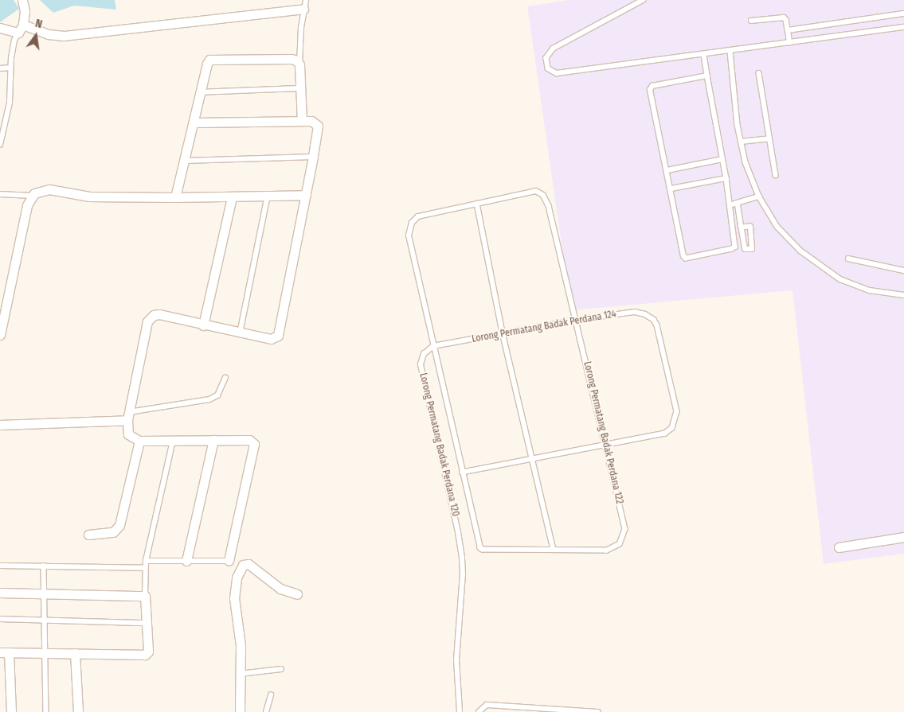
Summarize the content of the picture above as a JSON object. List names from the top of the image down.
{
  "streets": {
    "lane": ["Lorong Permatang Badak Perdana 124", "Lorong Permatang Badak Perdana 122", "Lorong Permatang Badak Perdana 120"]
  },
  "crossings": [
    ["Lorong Permatang Badak Perdana 124", "Lorong Permatang Badak Perdana 122"],
    ["Lorong Permatang Badak Perdana 124", "Lorong Permatang Badak Perdana 120"],
    ["Lorong Permatang Badak Perdana 122", "Lorong Permatang Badak Perdana 120"]
  ],
  "north": "top"
}
